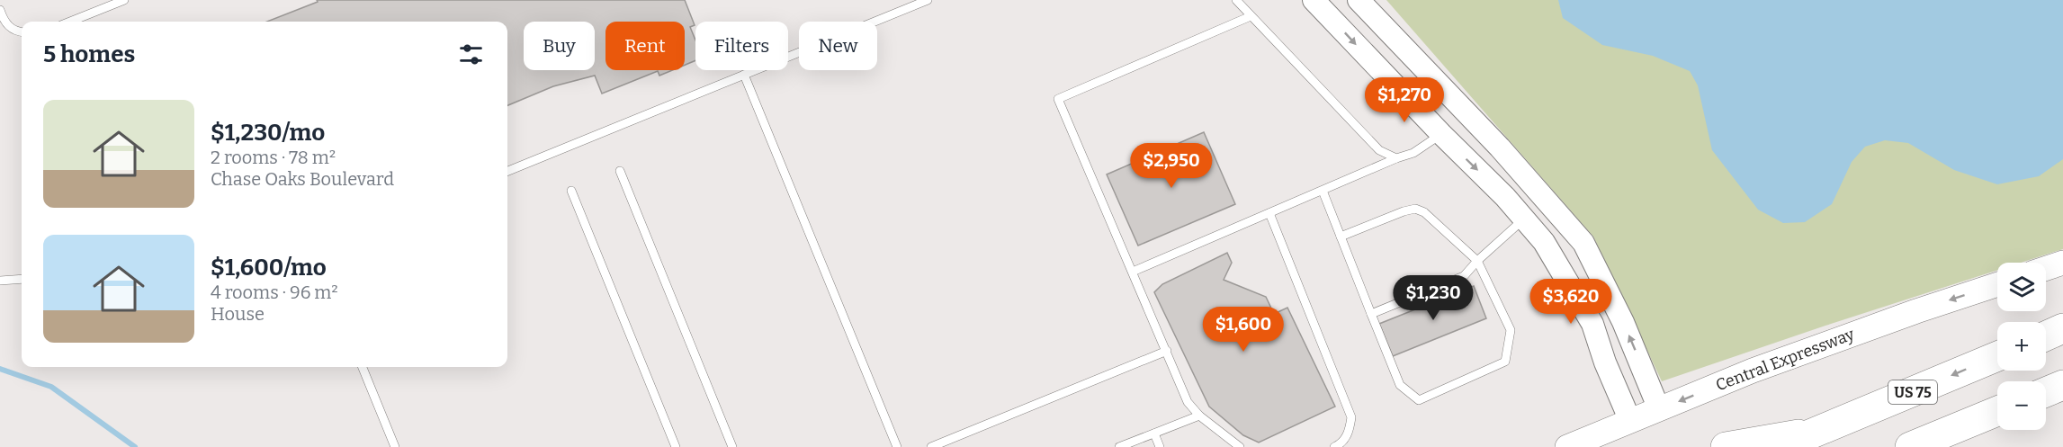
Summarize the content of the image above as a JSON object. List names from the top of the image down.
{
  "streets": {
    "highway": ["US 75"],
    "main road": ["Central Expressway"]
  },
  "one_way": ["Central Expressway"],
  "page": {
    "chip": [
      "Buy",
      "Rent",
      "Filters",
      "New"
    ],
    "heading": "5 homes",
    "price": [
      "$1,270",
      "$2,950",
      "$1,230",
      "$3,620",
      "$1,600"
    ],
    "list": [
      {
        "name": "$1,230/mo",
        "note": "2 rooms · 78 m² · Chase Oaks Boulevard"
      },
      {
        "name": "$1,600/mo",
        "note": "4 rooms · 96 m² · House"
      }
    ],
    "map_buttons": ["+", "−"]
  }
}
